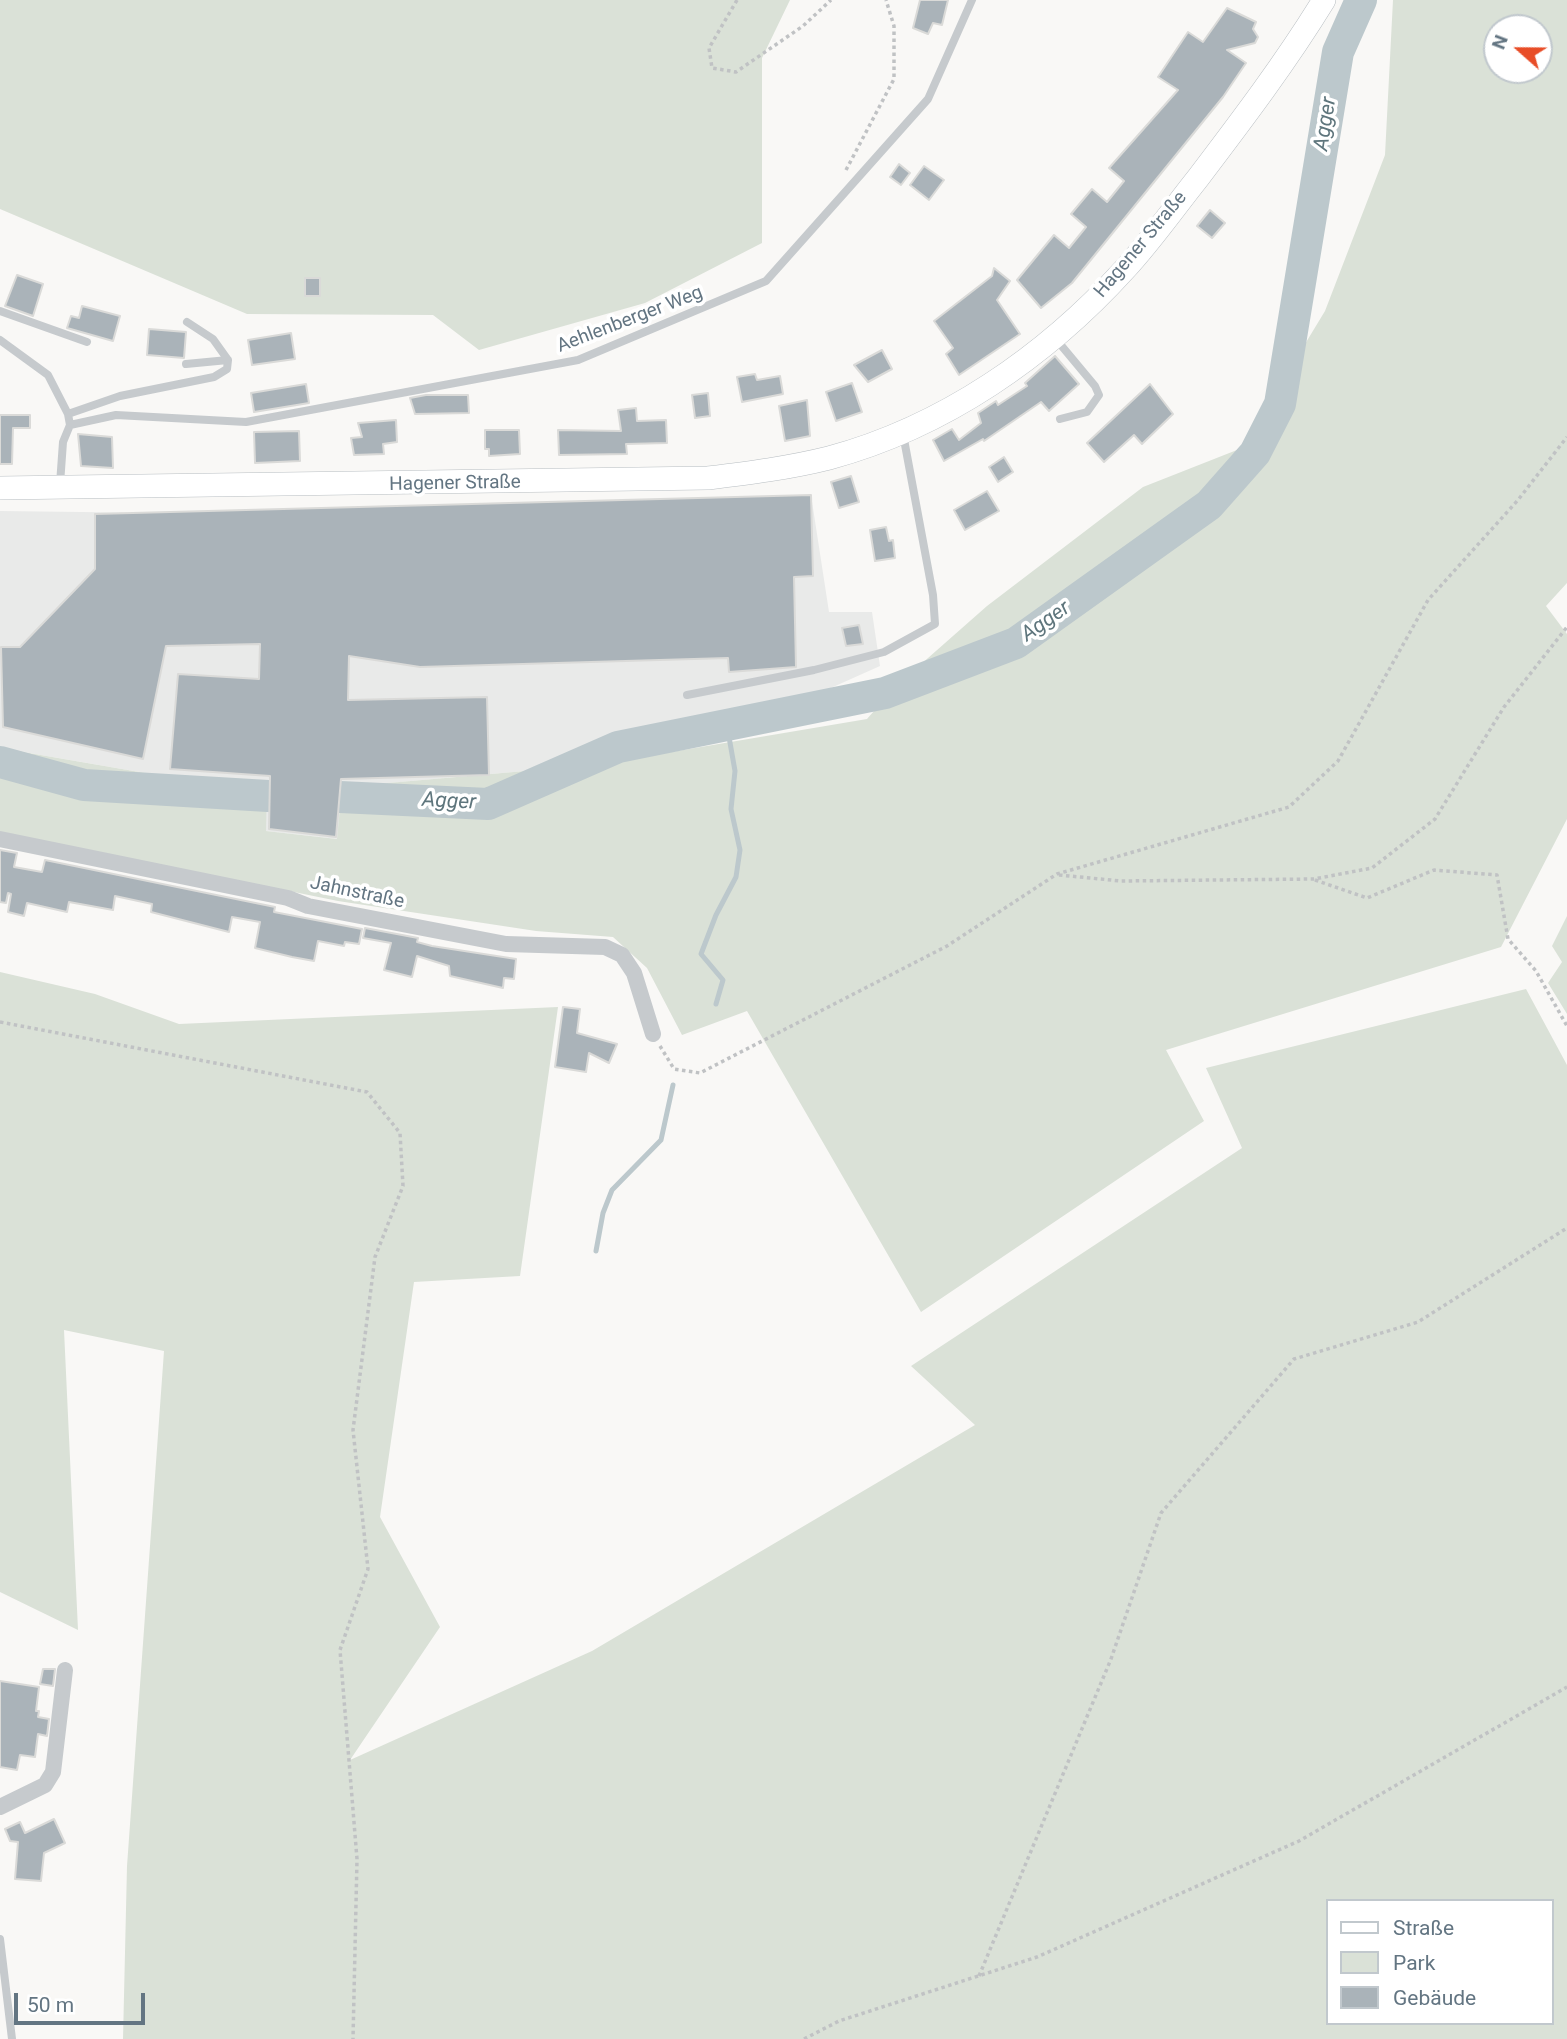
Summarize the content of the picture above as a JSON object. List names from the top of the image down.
{
  "streets": {
    "main road": ["Hagener Straße"],
    "street": ["Jahnstraße"],
    "lane": ["Aehlenberger Weg"]
  },
  "water": ["Agger"],
  "legend": ["Straße", "Park", "Gebäude"],
  "scale_bar": "50 m",
  "north": "left"
}
